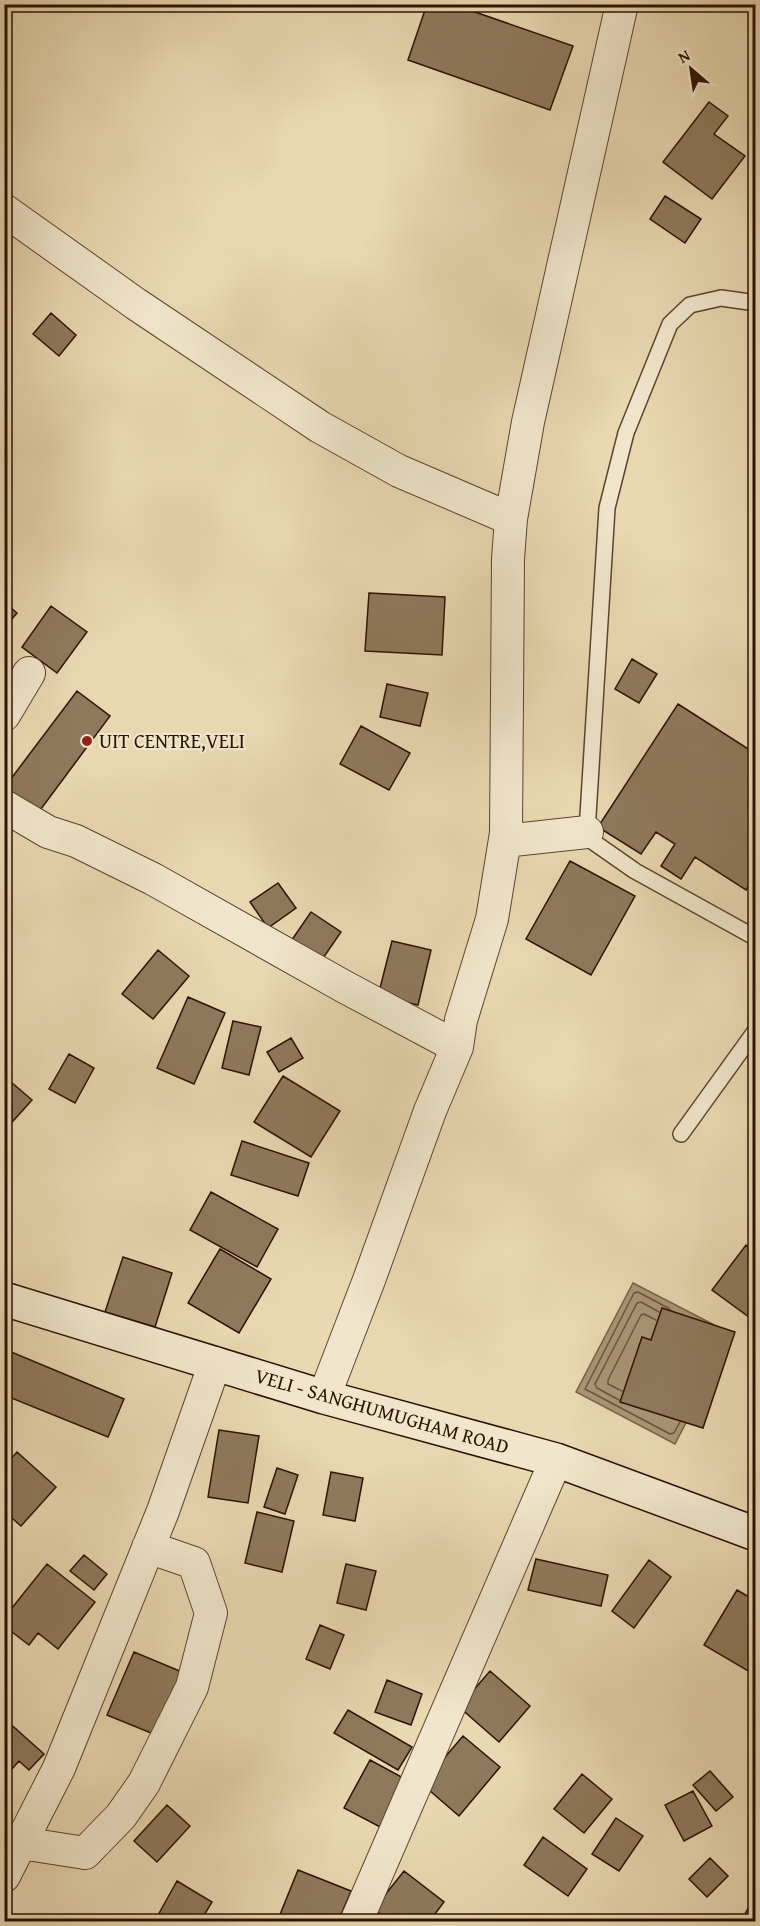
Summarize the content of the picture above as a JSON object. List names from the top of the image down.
{
  "streets": {
    "main road": ["VELI - SANGHUMUGHAM ROAD"]
  },
  "places": ["UIT CENTRE,VELI"],
  "north": "top left"
}
